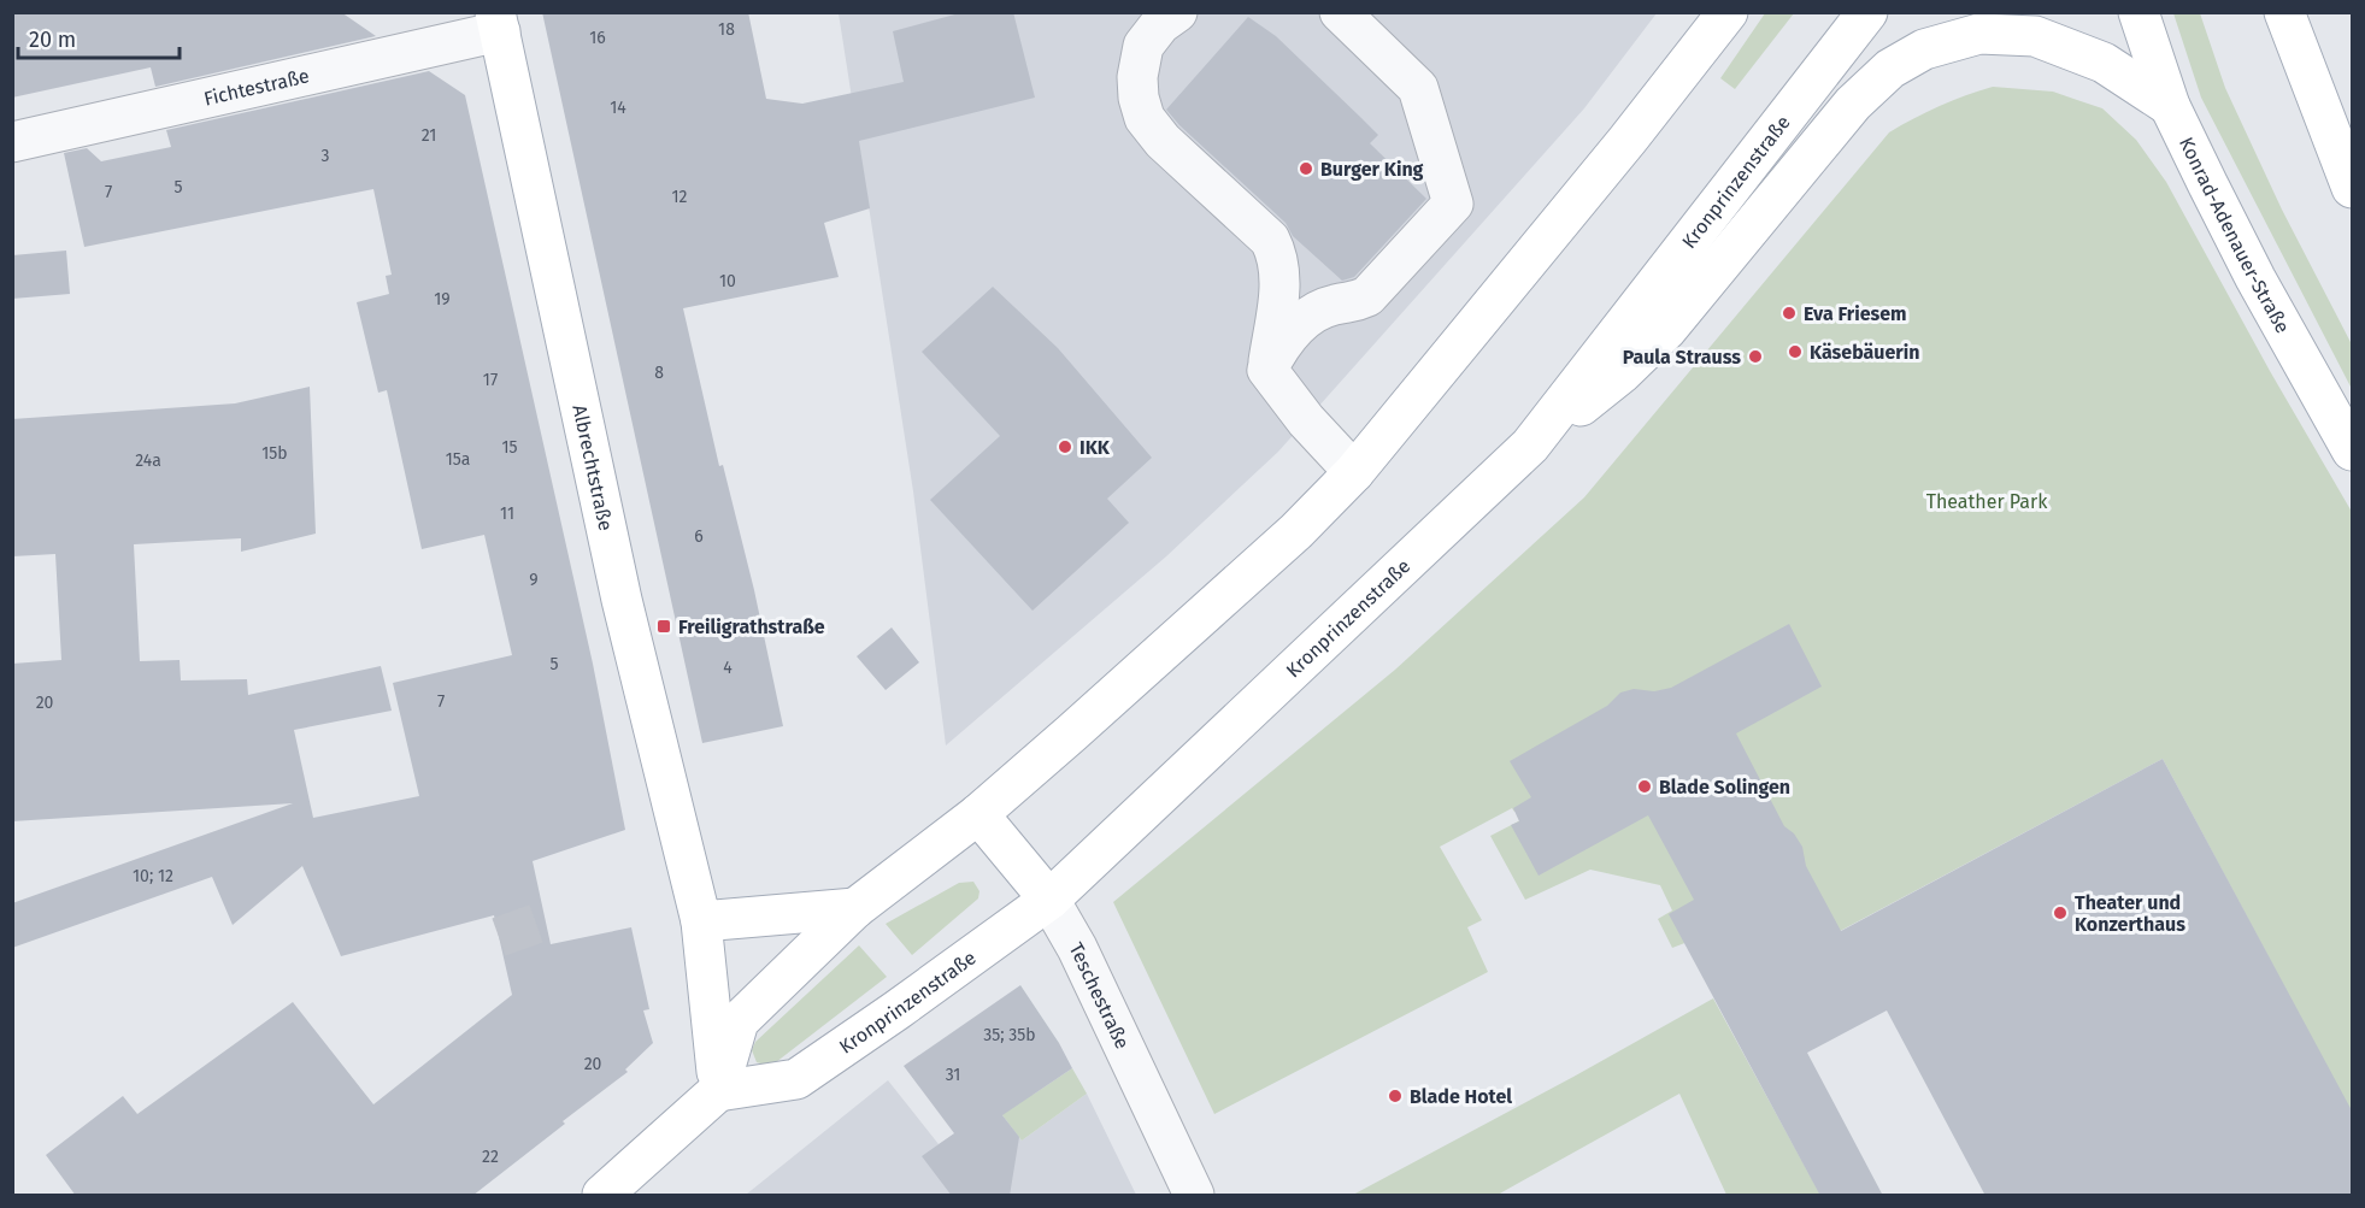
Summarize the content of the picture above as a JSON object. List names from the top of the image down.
{
  "streets": {
    "main road": [
      "Kronprinzenstraße",
      "Konrad-Adenauer-Straße",
      "Albrechtstraße",
      "Teschestraße"
    ],
    "street": ["Fichtestraße"]
  },
  "crossings": [
    ["Fichtestraße", "Albrechtstraße"],
    ["Kronprinzenstraße", "Albrechtstraße"],
    ["Kronprinzenstraße", "Teschestraße"]
  ],
  "parks": ["Theather Park"],
  "places": {
    "other": [
      "Burger King",
      "Eva Friesem",
      "Käsebäuerin",
      "Paula Strauss",
      "IKK",
      "Blade Solingen",
      "Theater und Konzerthaus",
      "Blade Hotel"
    ],
    "transit": ["Freiligrathstraße"]
  },
  "house_numbers": [
    "18",
    "16",
    "14",
    "21",
    "3",
    "5",
    "7",
    "12",
    "10",
    "19",
    "8",
    "17",
    "15",
    "15b",
    "15a",
    "24a",
    "11",
    "6",
    "9",
    "5",
    "4",
    "7",
    "20",
    "10; 12",
    "35; 35b",
    "20",
    "31",
    "22"
  ],
  "scale_bar": "20 m"
}
